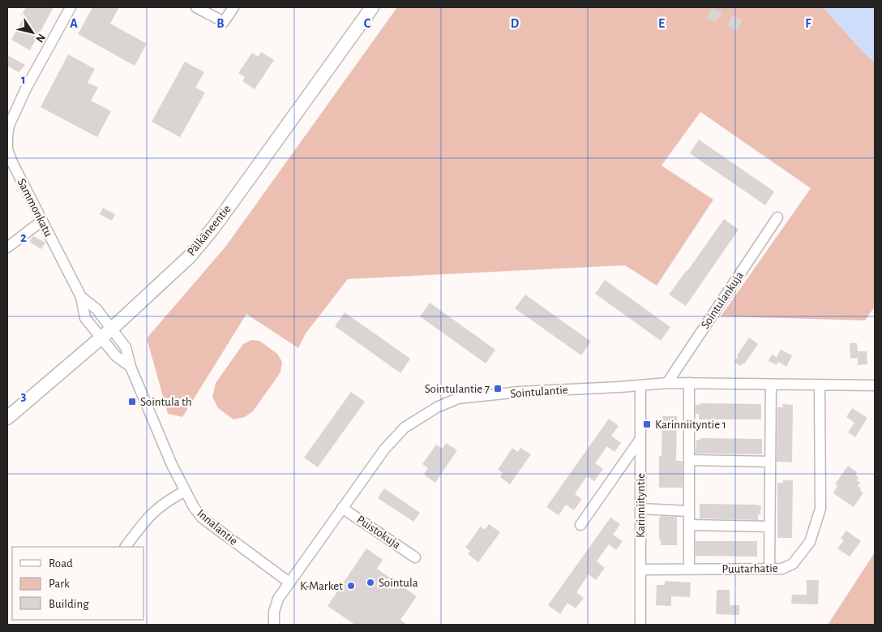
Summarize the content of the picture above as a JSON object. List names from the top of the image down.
{
  "streets": {
    "main road": ["Pälkäneentie"],
    "street": [
      "Sammonkatu",
      "Sointulankuja",
      "Sointulantie",
      "Karinniityntie",
      "Innalantie",
      "Puistokuja",
      "Puutarhatie"
    ]
  },
  "crossings": [
    ["Sammonkatu", "Pälkäneentie"],
    ["Sammonkatu", "Innalantie"],
    ["Pälkäneentie", "Innalantie"],
    ["Sointulankuja", "Sointulantie"],
    ["Sointulantie", "Karinniityntie"],
    ["Sointulantie", "Innalantie"],
    ["Sointulantie", "Puistokuja"],
    ["Sointulantie", "Puutarhatie"],
    ["Karinniityntie", "Puutarhatie"]
  ],
  "places": {
    "transit": ["Sointulantie 7", "Sointula th", "Karinniityntie 1"],
    "other": ["Sointula", "K-Market"]
  },
  "legend": ["Road", "Park", "Building"],
  "north": "bottom right",
  "grid": {
    "columns": [
      "A",
      "B",
      "C",
      "D",
      "E",
      "F"
    ],
    "rows": ["1", "2", "3"]
  }
}
